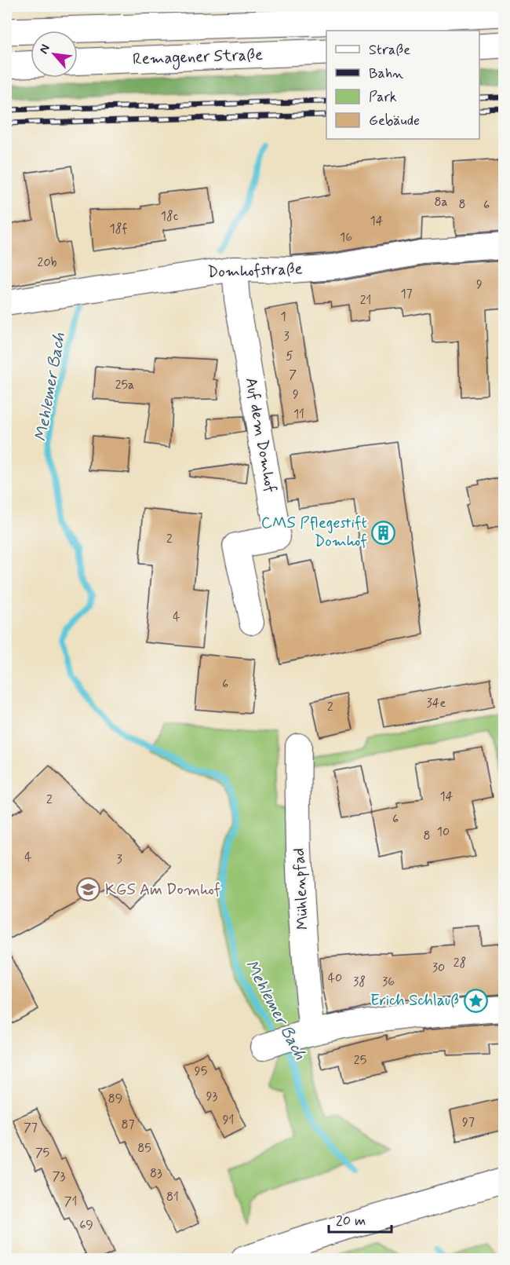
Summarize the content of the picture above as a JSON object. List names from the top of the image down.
{
  "streets": {
    "main road": ["Remagener Straße"],
    "street": ["Domhofstraße", "Auf dem Domhof", "Mühlenpfad"]
  },
  "crossings": [
    ["Domhofstraße", "Auf dem Domhof"]
  ],
  "water": ["Mehlemer Bach"],
  "places": {
    "building": ["CMS Pflegestift Domhof"],
    "school or university": ["KGS Am Domhof"],
    "place": ["Erich Schlauß"]
  },
  "house_numbers": [
    "8a",
    "8",
    "6",
    "18c",
    "14",
    "18f",
    "16",
    "20b",
    "9",
    "17",
    "21",
    "1",
    "3",
    "5",
    "7",
    "25a",
    "9",
    "11",
    "2",
    "4",
    "6",
    "34e",
    "2",
    "14",
    "2",
    "6",
    "10",
    "8",
    "4",
    "3",
    "28",
    "30",
    "40",
    "38",
    "36",
    "25",
    "95",
    "93",
    "89",
    "91",
    "97",
    "87",
    "77",
    "85",
    "75",
    "83",
    "73",
    "81",
    "71",
    "69"
  ],
  "legend": [
    "Straße",
    "Bahn",
    "Park",
    "Gebäude"
  ],
  "scale_bar": "20 m",
  "north": "top left"
}
